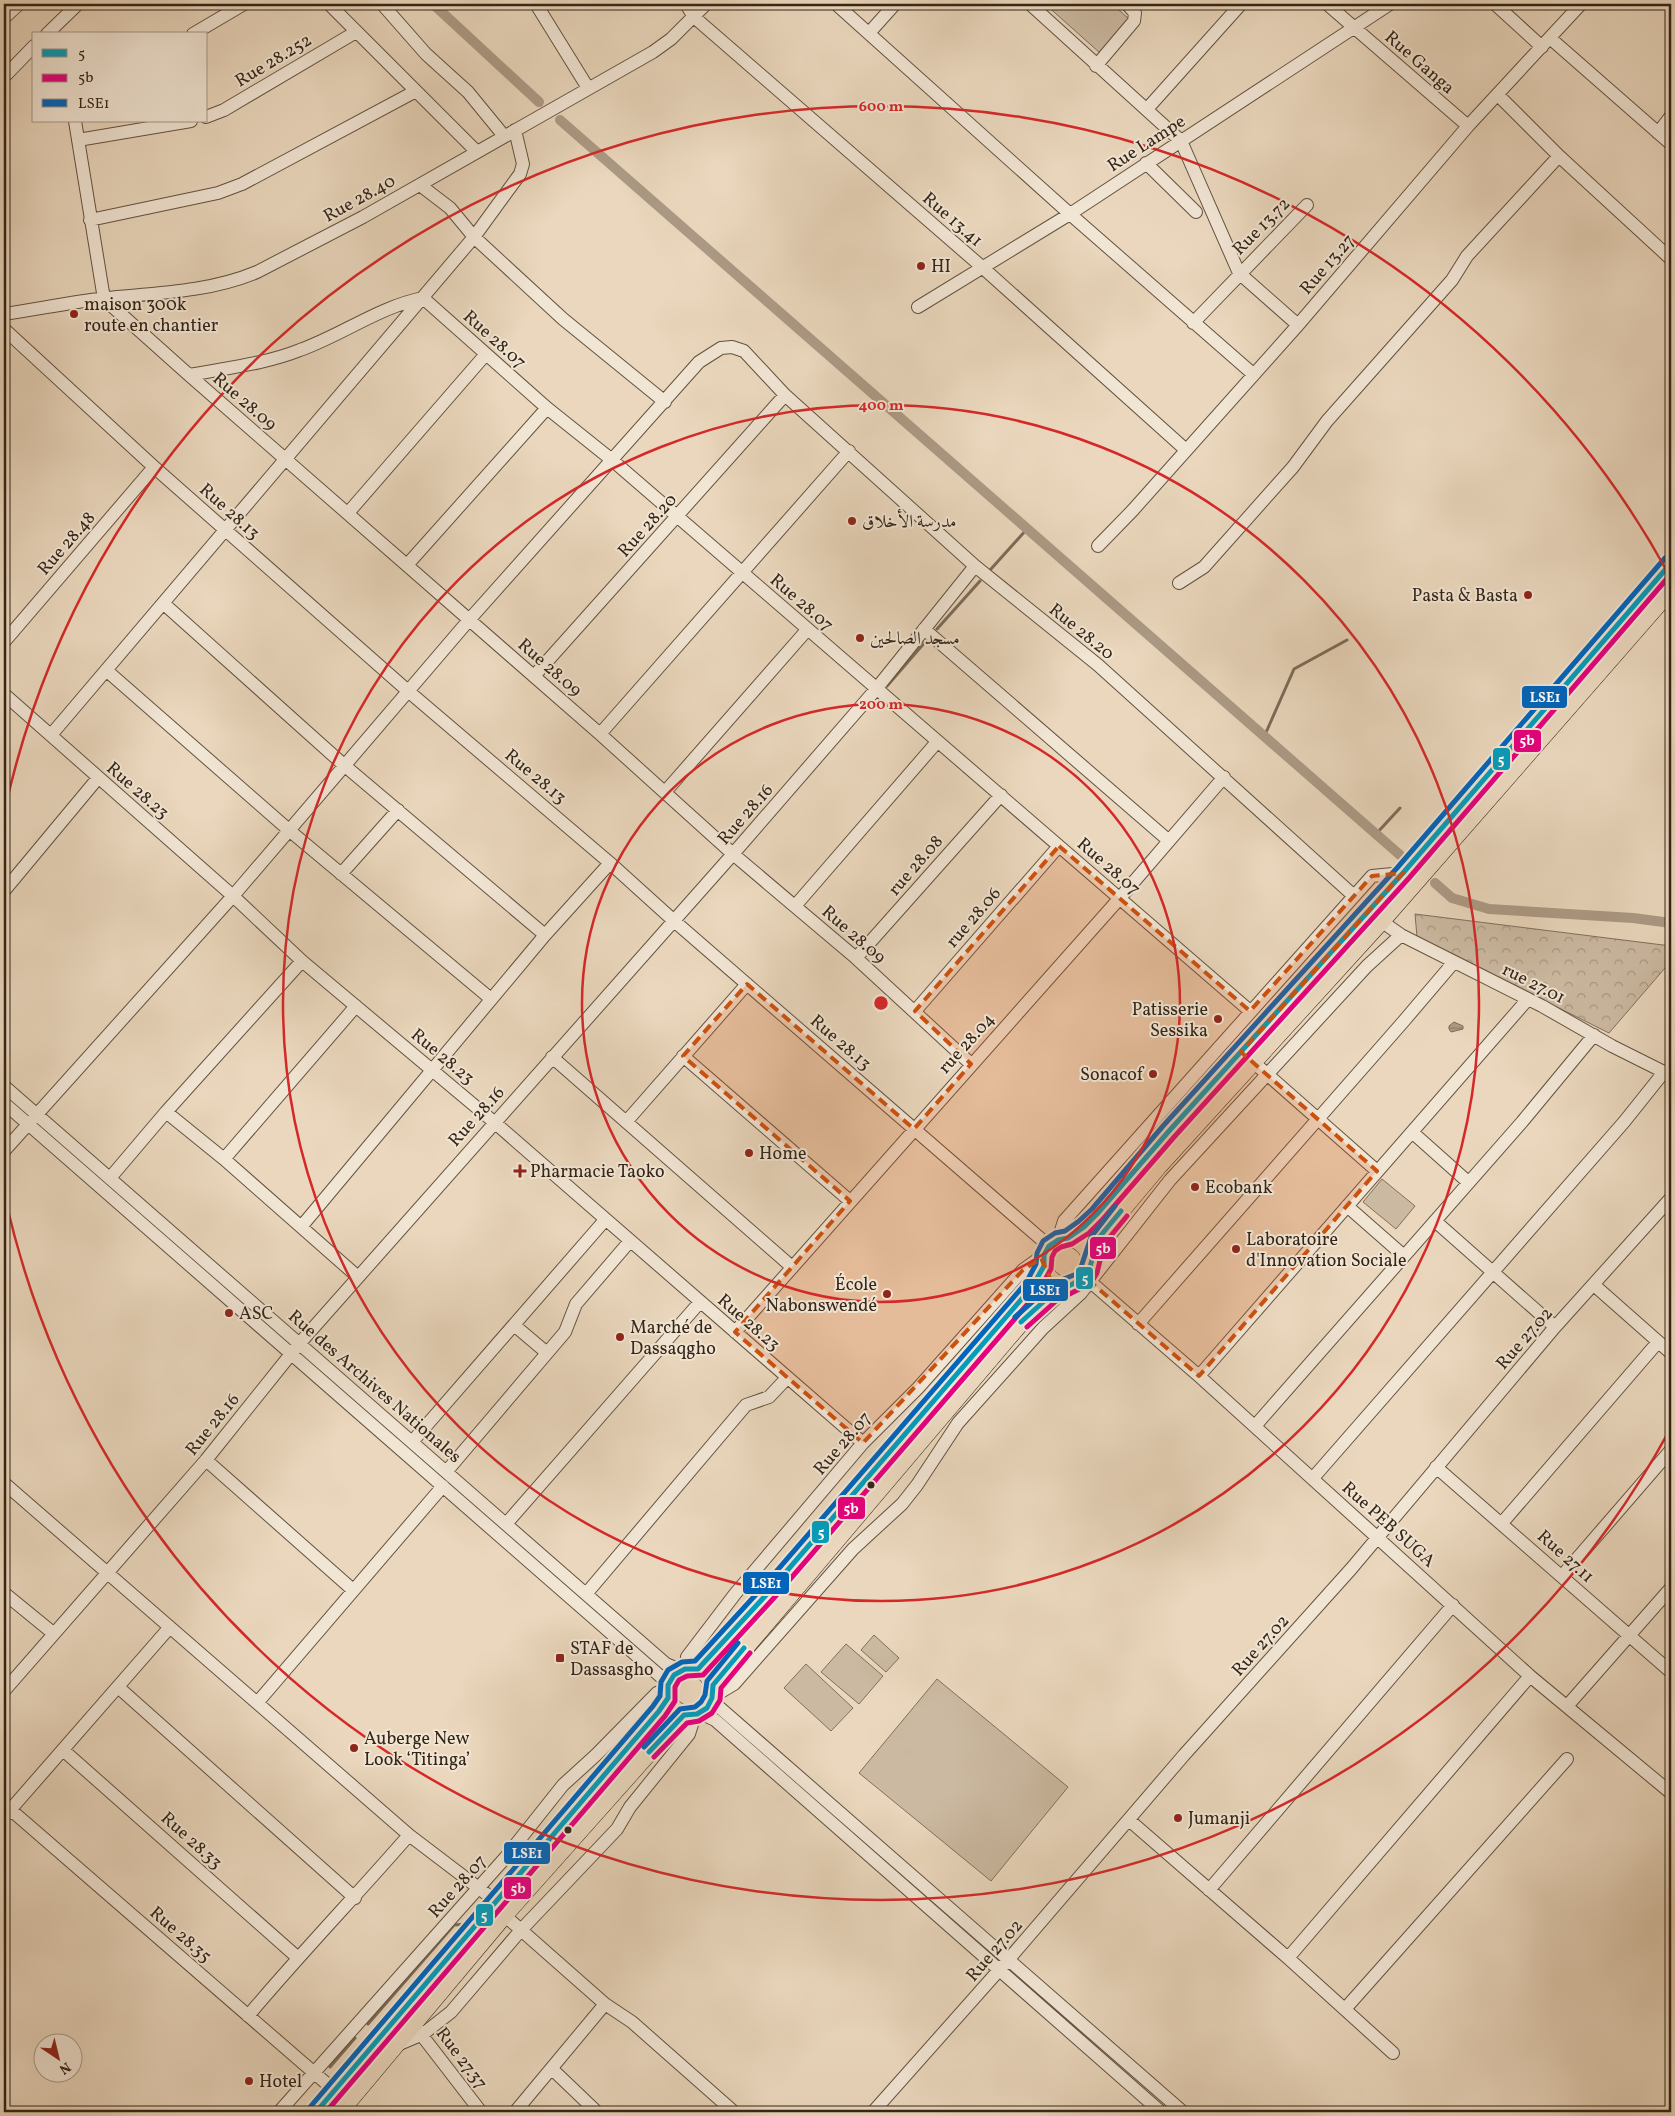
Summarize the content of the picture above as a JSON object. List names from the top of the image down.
{
  "streets": {
    "street": [
      "Rue 28.252",
      "Rue Ganga",
      "Rue Lampe",
      "Rue 28.40",
      "Rue 13.41",
      "Rue 13.72",
      "Rue 13.27",
      "Rue 28.07",
      "Rue 28.09",
      "Rue 28.13",
      "Rue 28.20",
      "Rue 28.48",
      "Rue 28.23",
      "Rue 28.16",
      "rue 28.08",
      "rue 28.06",
      "rue 27.01",
      "rue 28.04",
      "Rue 27.02",
      "Rue des Archives Nationales",
      "Rue PEB SUGA",
      "Rue 27.11",
      "Rue 28.33",
      "Rue 28.35",
      "Rue 27.37"
    ]
  },
  "crossings": [
    ["Rue Ganga", "Rue Lampe"],
    ["Rue Ganga", "Rue 13.27"],
    ["Rue Lampe", "Rue 13.41"],
    ["Rue 28.40", "Rue 13.41"],
    ["Rue 28.40", "Rue 28.09"],
    ["Rue 13.41", "Rue 13.27"],
    ["Rue 28.07", "Rue 28.13"],
    ["Rue 28.07", "Rue 28.20"],
    ["Rue 28.07", "Rue 28.23"],
    ["Rue 28.07", "Rue 28.16"],
    ["Rue 28.07", "rue 28.08"],
    ["Rue 28.07", "rue 28.06"],
    ["Rue 28.07", "rue 28.04"],
    ["Rue 28.07", "Rue des Archives Nationales"],
    ["Rue 28.07", "Rue PEB SUGA"],
    ["Rue 28.07", "Rue 28.35"],
    ["Rue 28.09", "Rue 28.20"],
    ["Rue 28.09", "Rue 28.16"],
    ["Rue 28.09", "rue 28.08"],
    ["Rue 28.09", "rue 28.06"],
    ["Rue 28.09", "rue 28.04"],
    ["Rue 28.13", "Rue 28.48"],
    ["Rue 28.13", "Rue 28.16"],
    ["Rue 28.13", "rue 28.04"],
    ["Rue 28.13", "Rue PEB SUGA"],
    ["Rue 28.20", "Rue 28.16"],
    ["Rue 28.20", "rue 28.04"],
    ["Rue 28.23", "Rue 28.16"],
    ["Rue 28.23", "rue 28.04"],
    ["Rue 28.16", "Rue des Archives Nationales"],
    ["Rue 27.02", "Rue PEB SUGA"],
    ["Rue 27.02", "Rue 27.11"]
  ],
  "places": {
    "other": [
      "HI",
      "maison 300k route en chantier",
      "مدرسة الأخلاق",
      "Pasta & Basta",
      "مسجد الصالحين",
      "Patisserie Sessika",
      "Sonacof",
      "Home",
      "Ecobank",
      "Laboratoire d'Innovation Sociale",
      "École Nabonswendé",
      "ASC",
      "Marché de Dassaqgho",
      "Auberge New Look ‘Titinga’",
      "Jumanji",
      "Hotel"
    ],
    "health": ["Pharmacie Taoko"],
    "transit": ["STAF de Dassasgho"]
  },
  "lines": ["transit line LSE1", "transit line 5", "transit line 5b"],
  "legend": ["5", "5b", "LSE1"],
  "north": "bottom right",
  "rings": ["600 m", "400 m", "200 m"]
}
